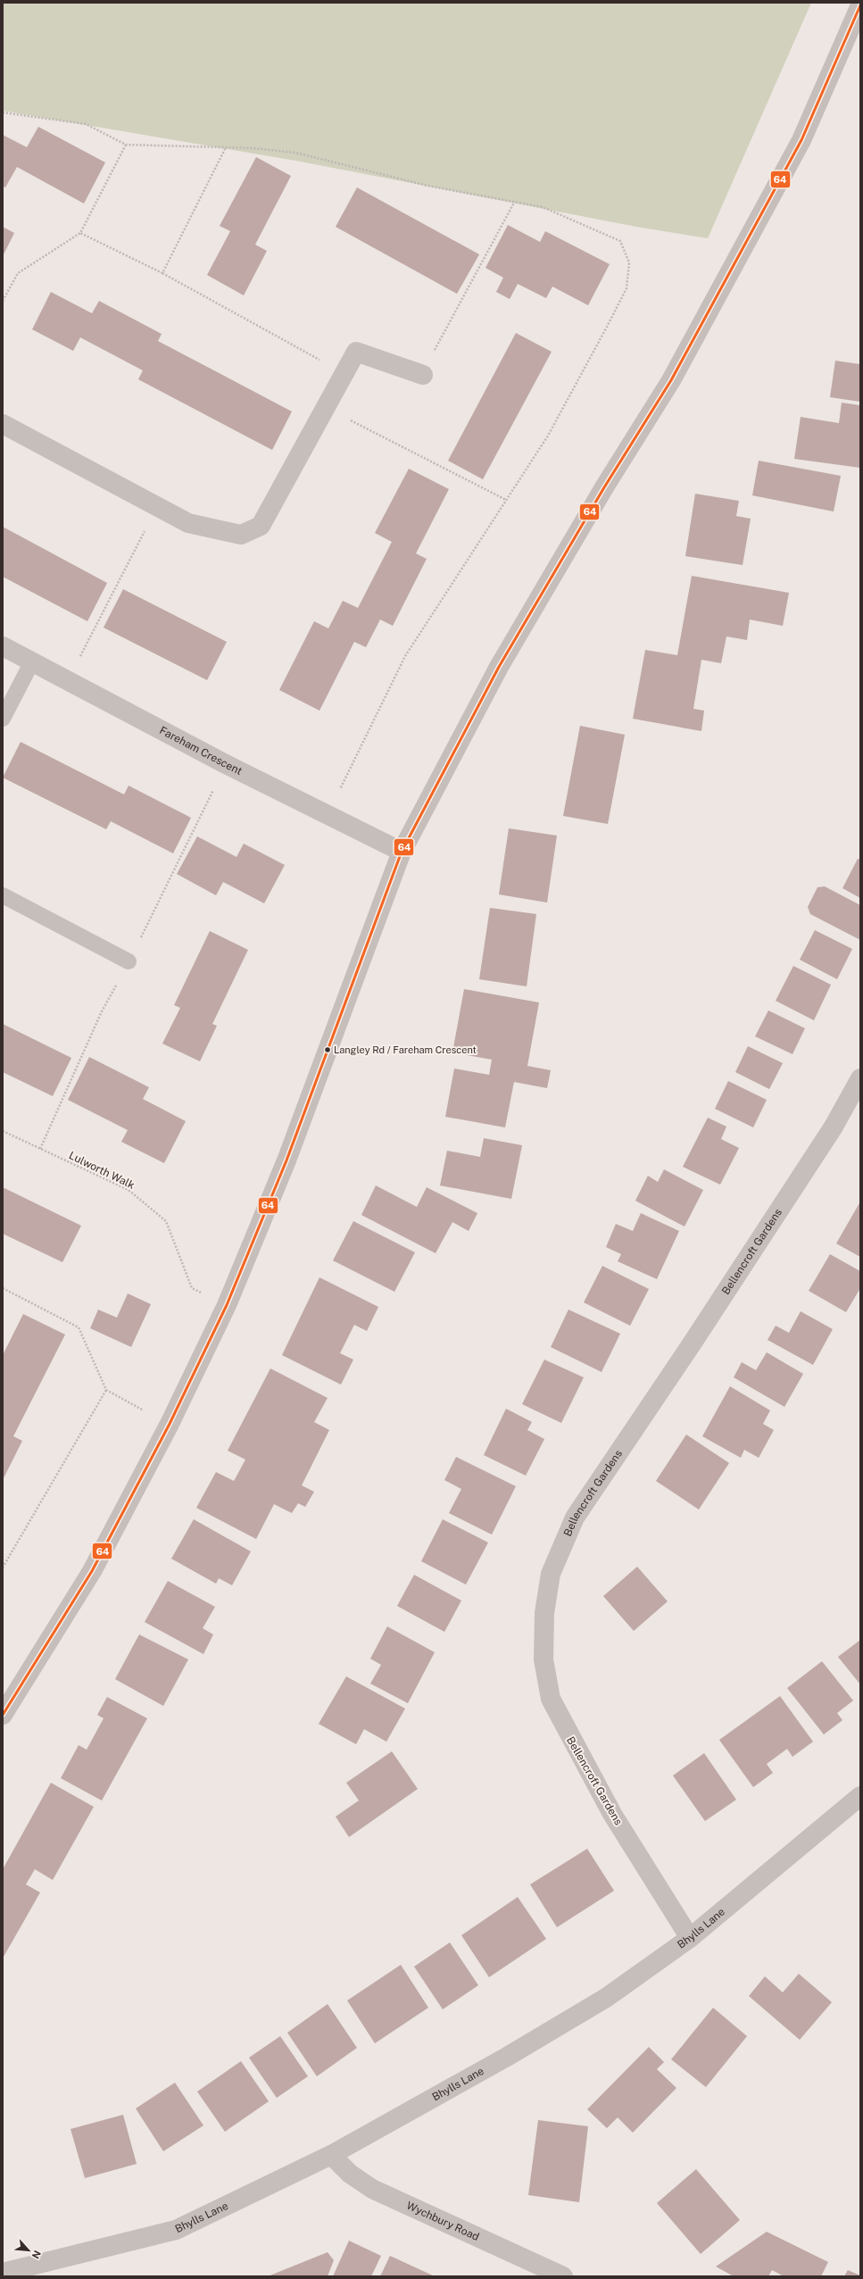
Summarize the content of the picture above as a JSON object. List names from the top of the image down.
{
  "streets": {
    "street": [
      "Fareham Crescent",
      "Bellencroft Gardens",
      "Bhylls Lane",
      "Wychbury Road"
    ],
    "path": ["Lulworth Walk"]
  },
  "crossings": [
    ["Bellencroft Gardens", "Bhylls Lane"],
    ["Bhylls Lane", "Wychbury Road"]
  ],
  "places": ["Langley Rd / Fareham Crescent"],
  "lines": ["transit line 64"],
  "north": "bottom right"
}
